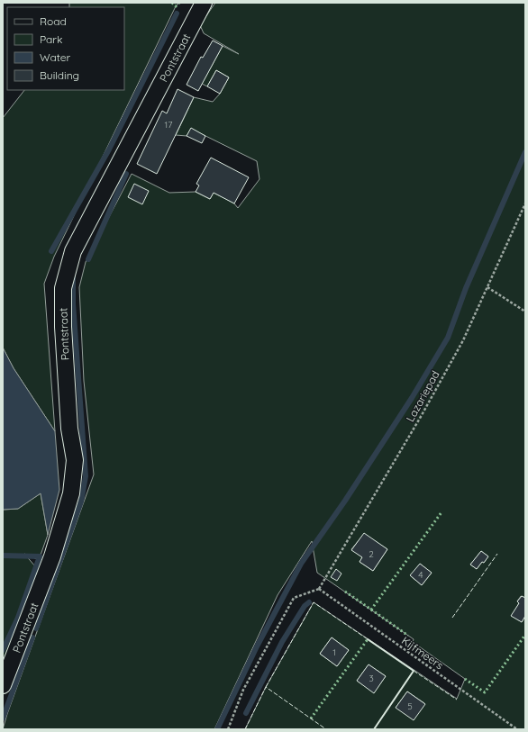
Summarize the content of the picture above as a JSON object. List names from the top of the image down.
{
  "streets": {
    "street": ["Pontstraat"],
    "path": ["Lazariepad", "Kijfmeers"]
  },
  "crossings": [
    ["Lazariepad", "Kijfmeers"]
  ],
  "house_numbers": [
    "17",
    "2",
    "4",
    "1",
    "3",
    "5"
  ],
  "legend": [
    "Road",
    "Park",
    "Water",
    "Building"
  ]
}
